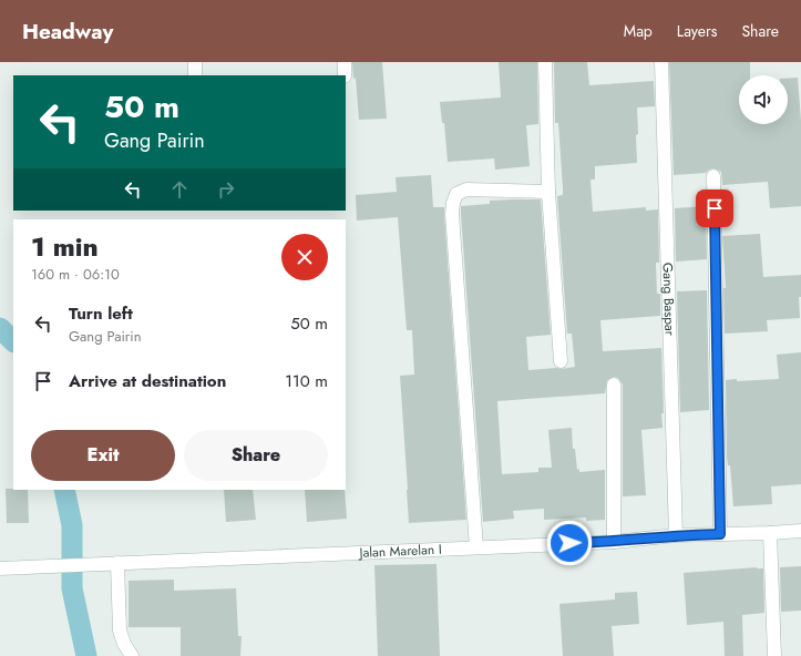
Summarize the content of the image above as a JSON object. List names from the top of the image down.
{
  "streets": {
    "street": ["Gang Baspar", "Jalan Marelan I"]
  },
  "crossings": [
    ["Gang Baspar", "Jalan Marelan I"]
  ],
  "page": {
    "header": "Headway",
    "nav": ["Map", "Layers", "Share"],
    "turn": ["50 m", "Gang Pairin"],
    "heading": ["1 min", "160 m · 06:10"],
    "list": [
      {
        "name": "Turn left",
        "note": "Gang Pairin",
        "value": "50 m"
      },
      {
        "name": "Arrive at destination",
        "value": "110 m"
      }
    ],
    "buttons": ["Exit", "Share"]
  }
}
